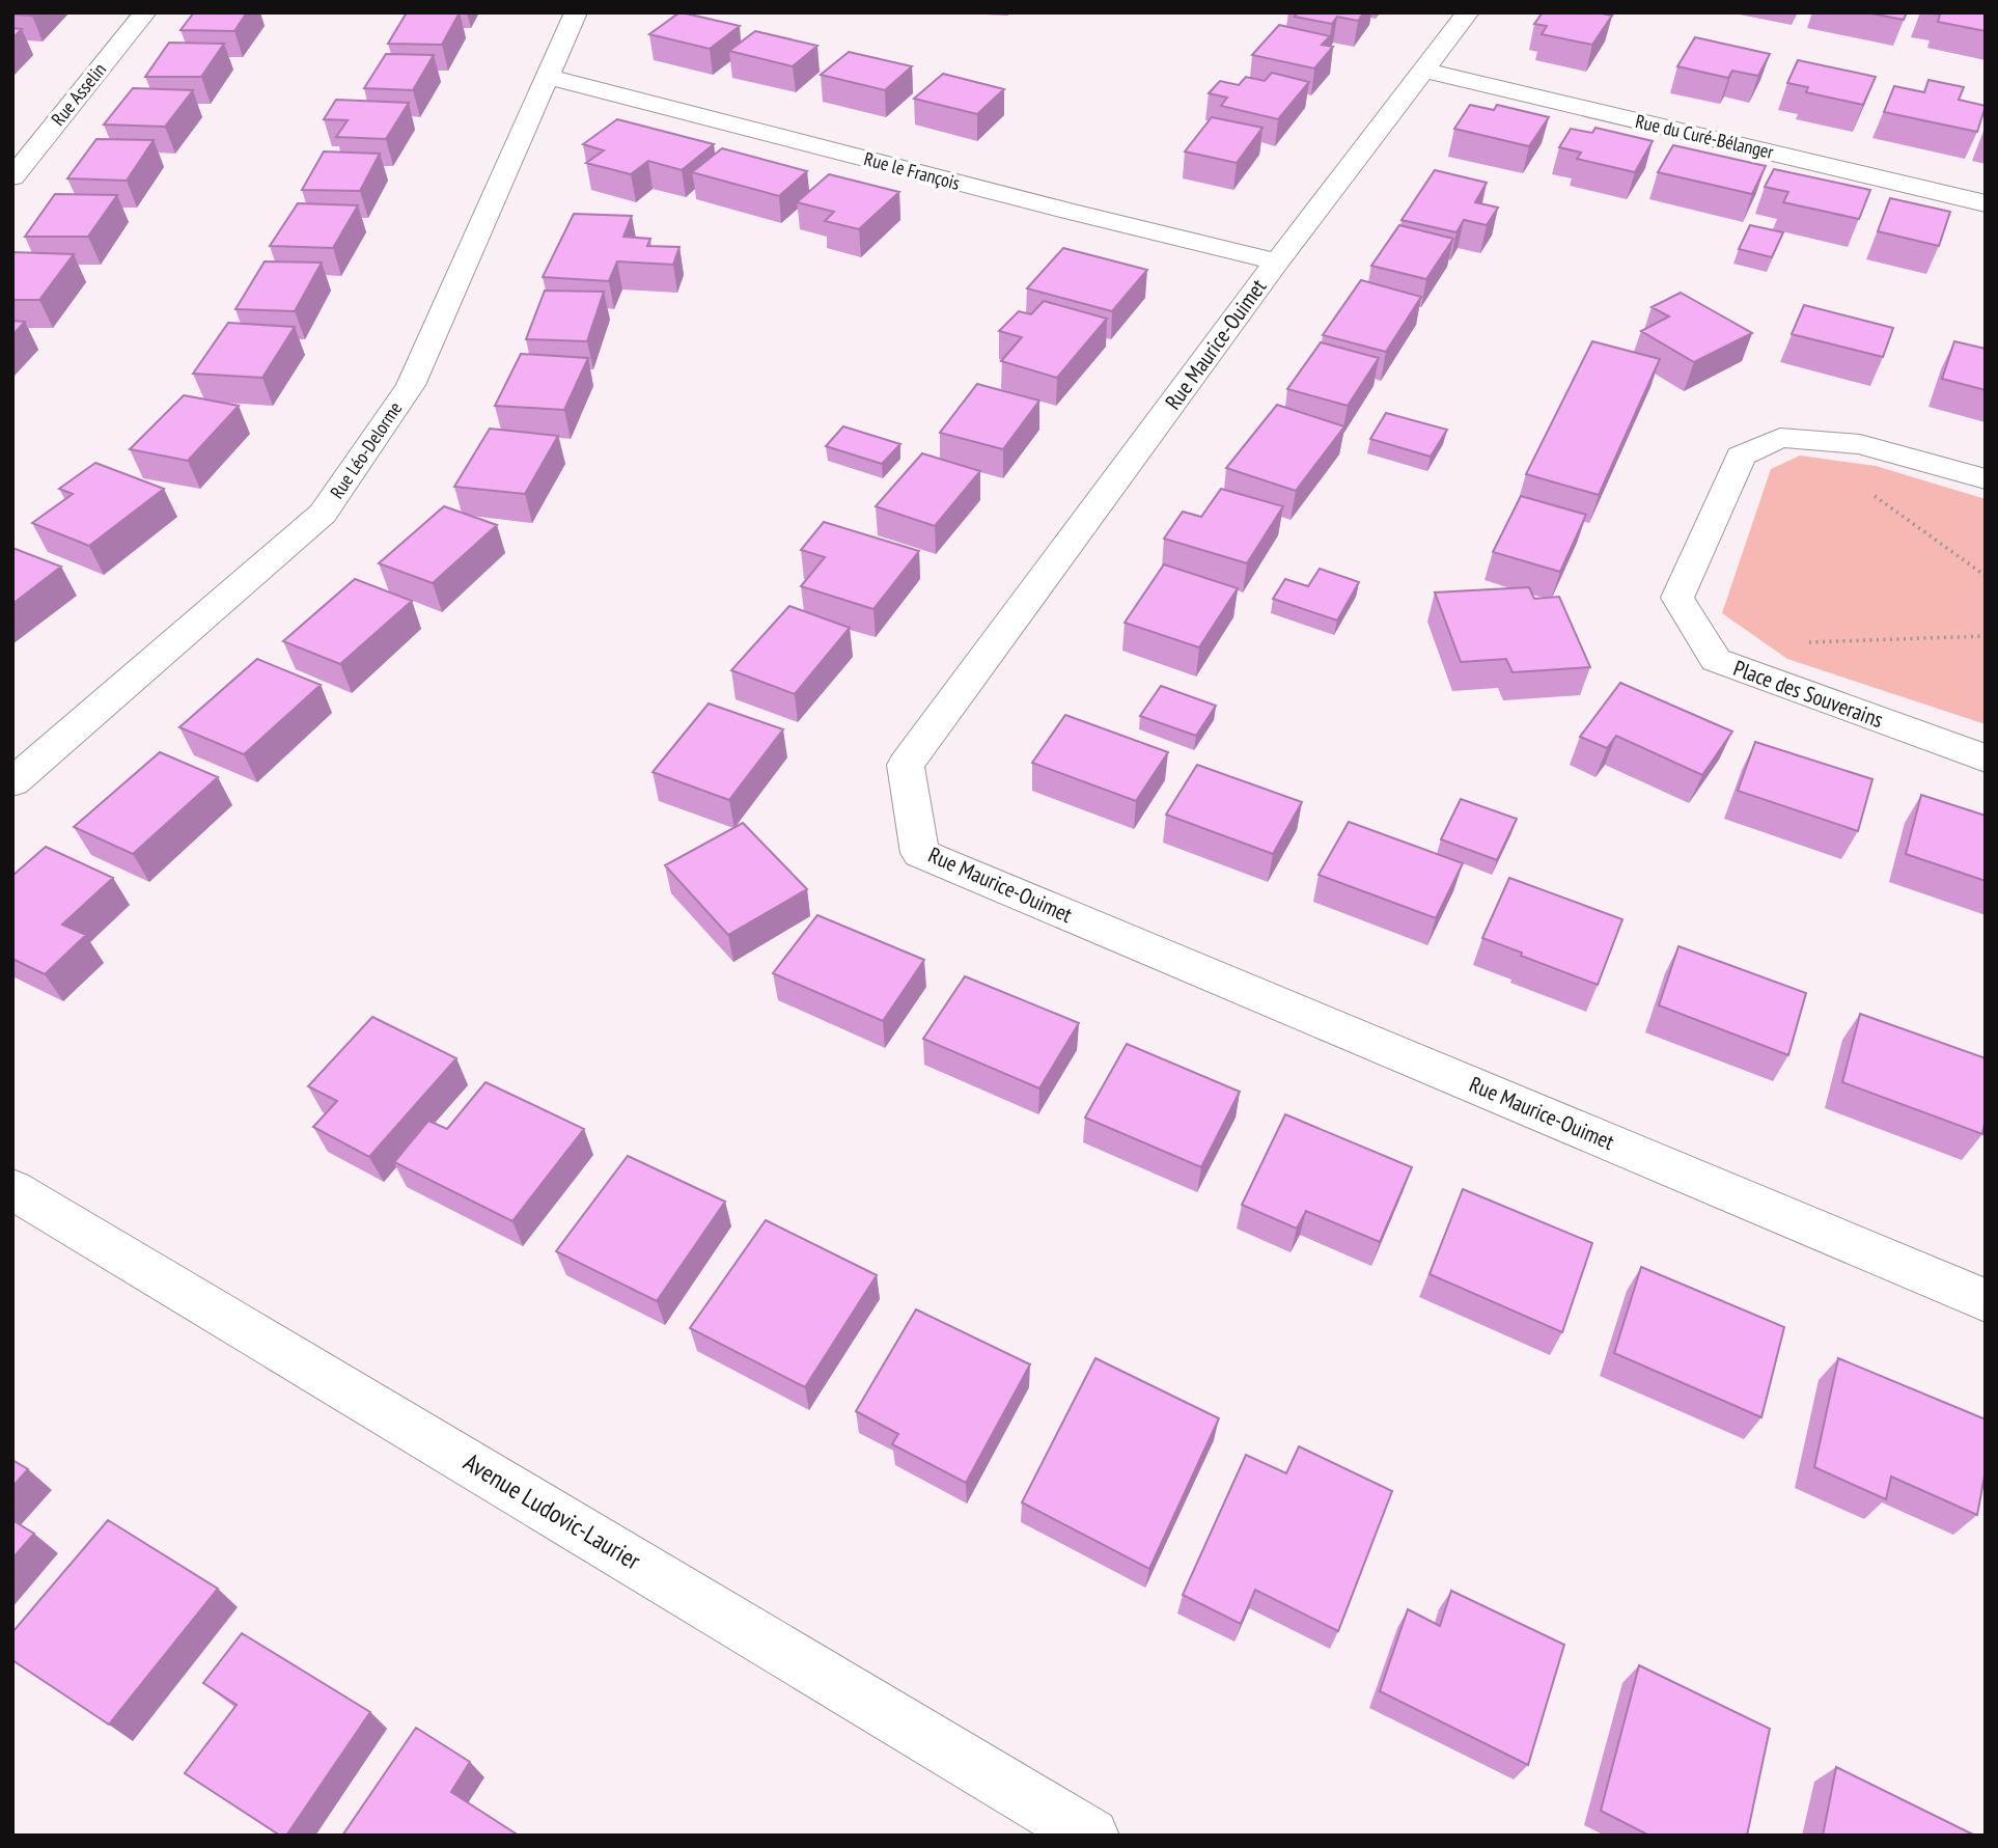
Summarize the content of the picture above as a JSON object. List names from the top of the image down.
{
  "streets": {
    "street": [
      "Rue Asselin",
      "Rue du Curé-Bélanger",
      "Rue le François",
      "Rue Maurice-Ouimet",
      "Rue Léo-Delorme",
      "Place des Souverains",
      "Avenue Ludovic-Laurier"
    ]
  },
  "crossings": [
    ["Rue du Curé-Bélanger", "Rue Maurice-Ouimet"],
    ["Rue le François", "Rue Maurice-Ouimet"],
    ["Rue le François", "Rue Léo-Delorme"]
  ]
}
